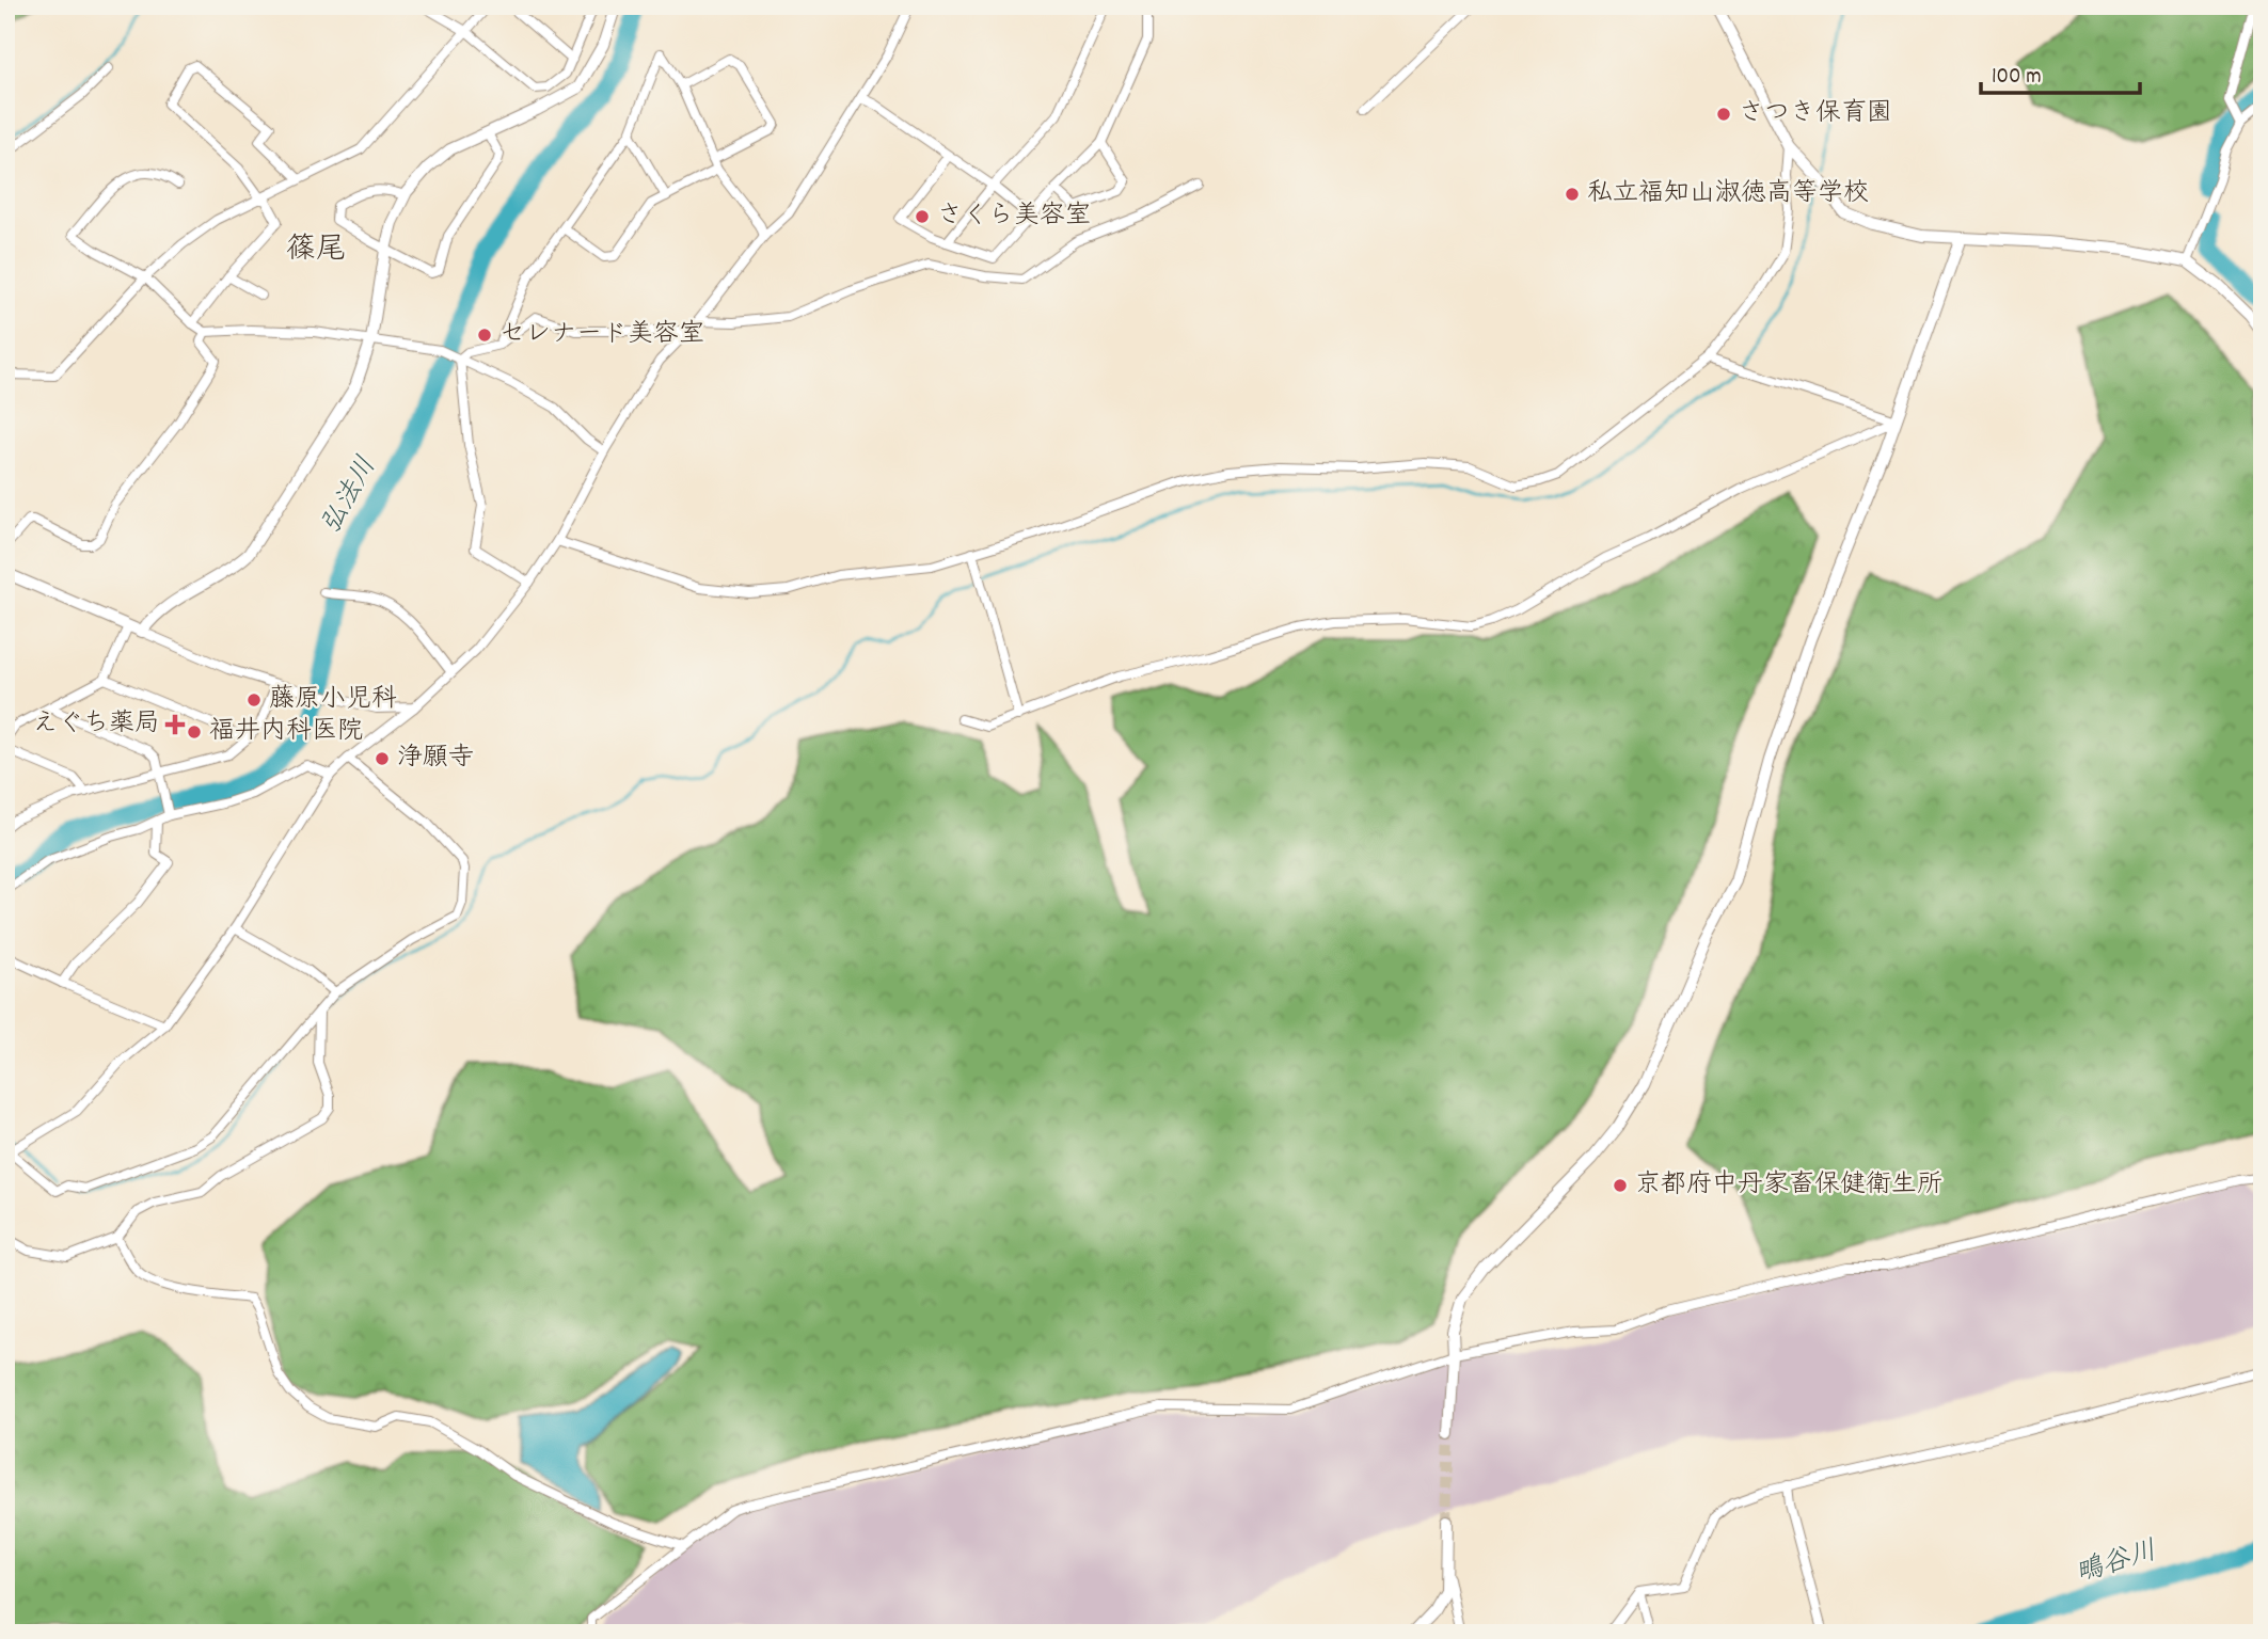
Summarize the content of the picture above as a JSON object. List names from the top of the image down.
{
  "districts": ["篠尾"],
  "water": ["弘法川", "鴫谷川"],
  "places": {
    "other": [
      "さつき保育園",
      "私立福知山淑徳高等学校",
      "さくら美容室",
      "セレナード美容室",
      "藤原小児科",
      "福井内科医院",
      "浄願寺",
      "京都府中丹家畜保健衛生所"
    ],
    "health": ["えぐち薬局"]
  },
  "scale_bar": "100 m"
}
